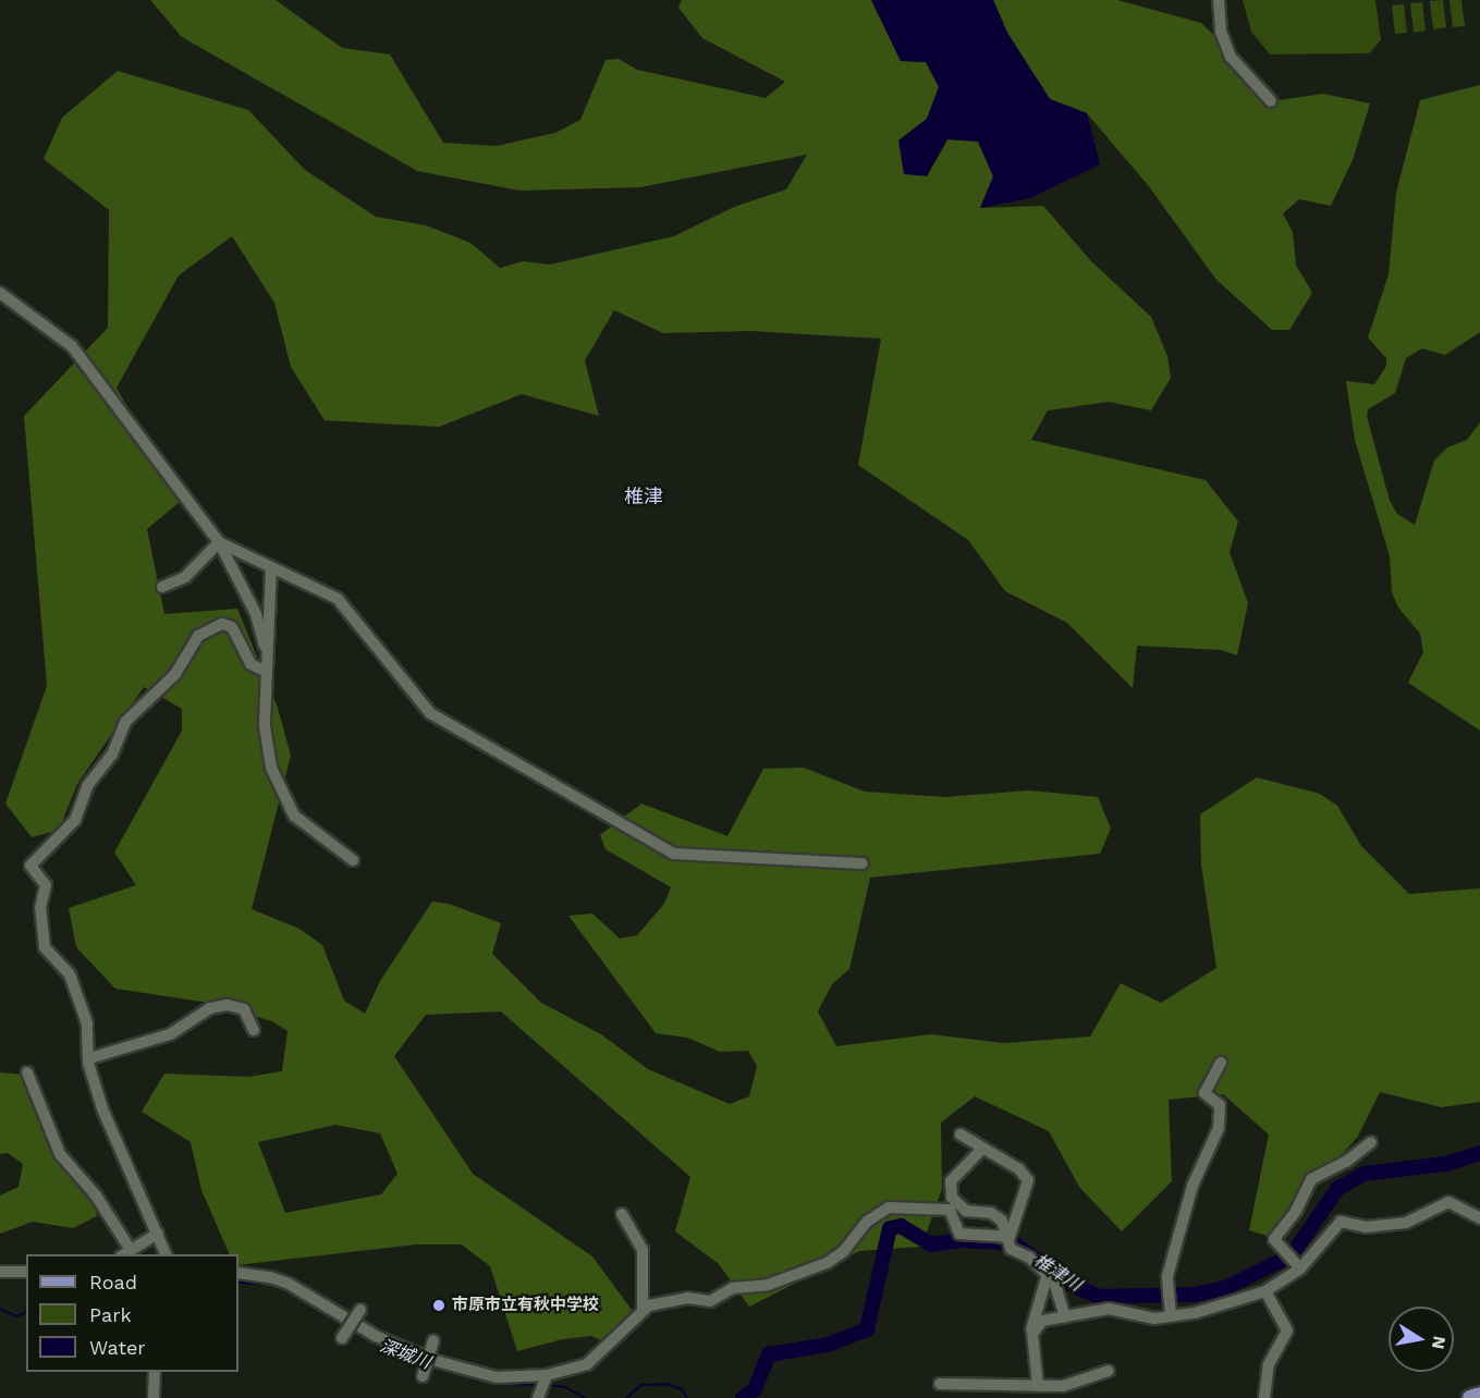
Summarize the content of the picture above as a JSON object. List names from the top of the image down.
{
  "districts": ["椎津"],
  "water": ["椎津川", "深城川"],
  "places": ["市原市立有秋中学校"],
  "legend": ["Road", "Park", "Water"],
  "north": "right"
}
